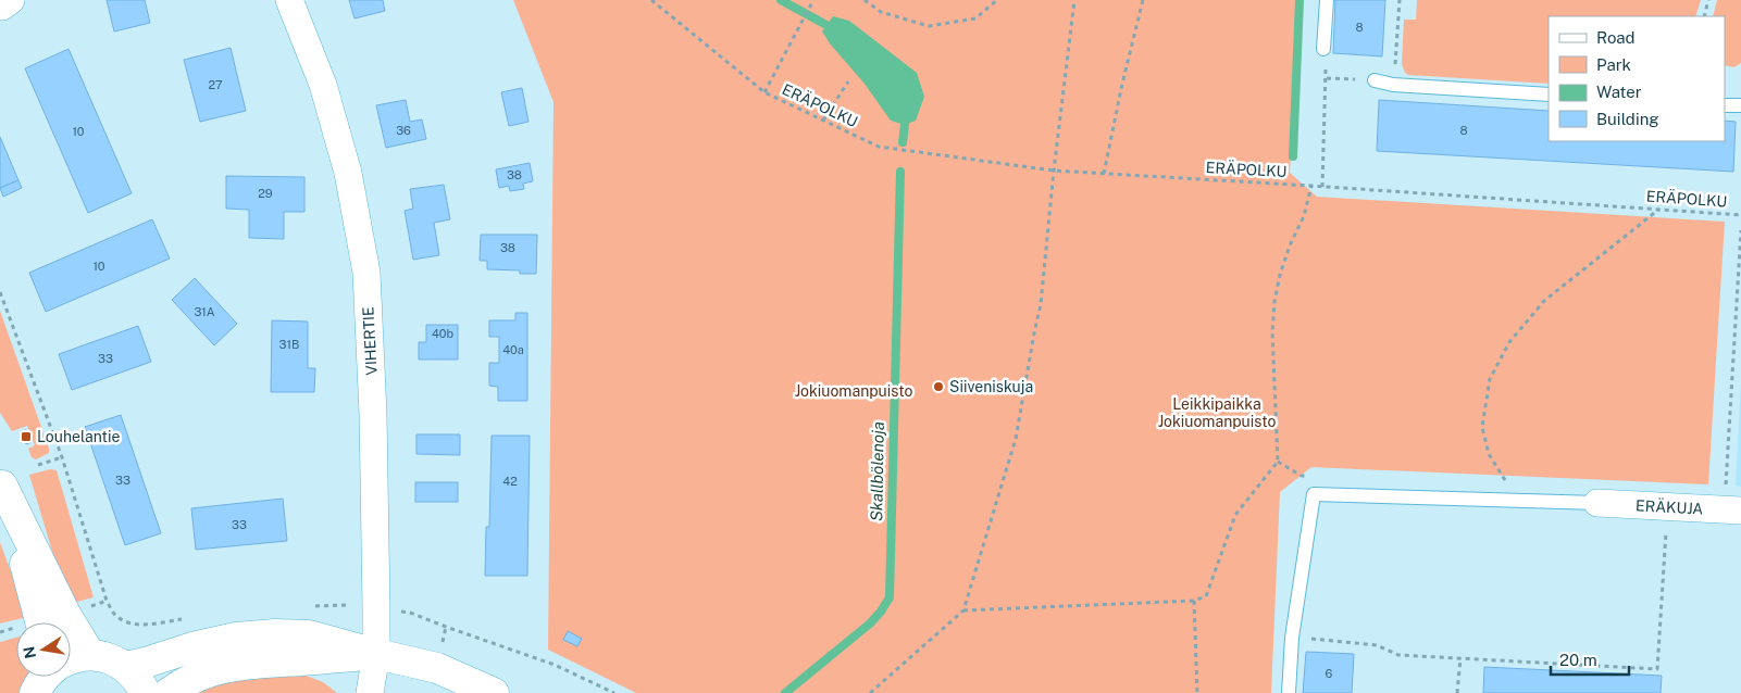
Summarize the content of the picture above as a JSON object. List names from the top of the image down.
{
  "streets": {
    "street": ["VIHERTIE", "ERÄKUJA"],
    "path": ["ERÄPOLKU"]
  },
  "water": ["Skallbölenoja"],
  "parks": ["Jokiuomanpuisto", "Leikkipaikka Jokiuomanpuisto"],
  "places": {
    "other": ["Siiveniskuja"],
    "transit": ["Louhelantie"]
  },
  "house_numbers": [
    "8",
    "27",
    "36",
    "8",
    "10",
    "38",
    "29",
    "38",
    "10",
    "31A",
    "40b",
    "31B",
    "40a",
    "33",
    "33",
    "42",
    "33",
    "6"
  ],
  "legend": [
    "Road",
    "Park",
    "Water",
    "Building"
  ],
  "scale_bar": "20 m",
  "north": "left"
}
